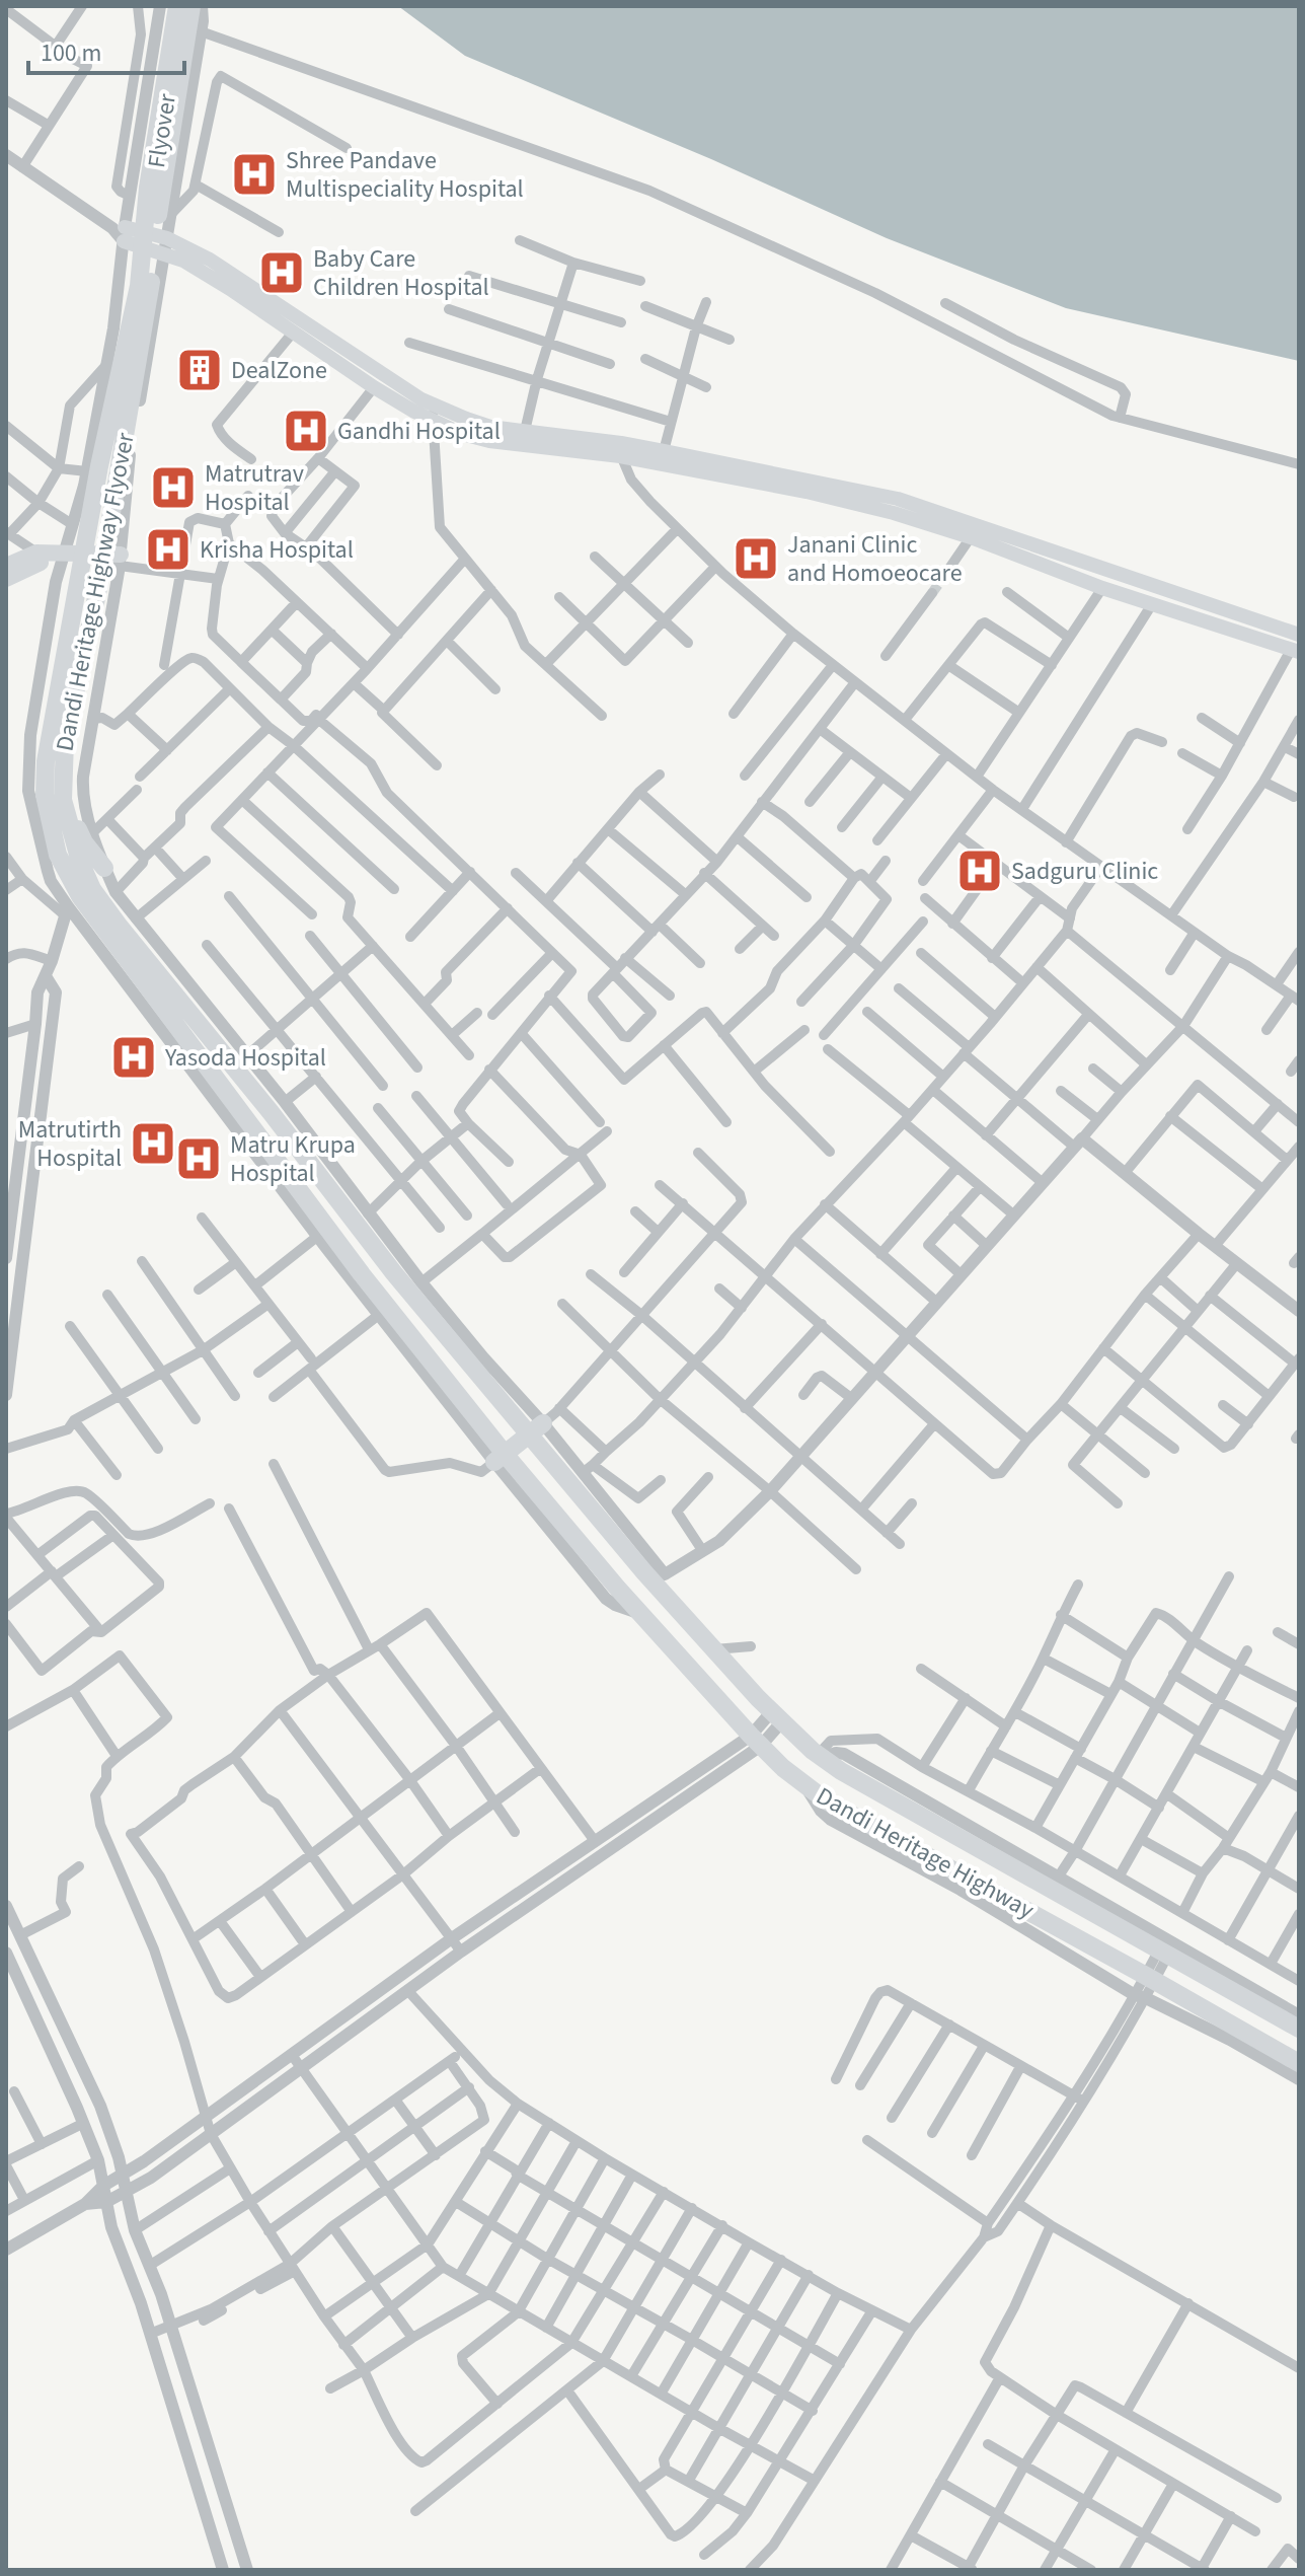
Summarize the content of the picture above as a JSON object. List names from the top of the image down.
{
  "streets": {
    "highway": ["Dandi Heritage Highway Flyover", "Dandi Heritage Highway"],
    "street": ["Flyover"]
  },
  "crossings": [
    ["Flyover", "Dandi Heritage Highway Flyover"],
    ["Flyover", "Dandi Heritage Highway"],
    ["Dandi Heritage Highway Flyover", "Dandi Heritage Highway"]
  ],
  "places": {
    "hospital": [
      "Shree Pandave Multispeciality Hospital",
      "Baby Care Children Hospital",
      "Gandhi Hospital",
      "Matrutrav Hospital",
      "Krisha Hospital",
      "Janani Clinic and Homoeocare",
      "Sadguru Clinic",
      "Yasoda Hospital",
      "Matrutirth Hospital",
      "Matru Krupa Hospital"
    ],
    "building": ["DealZone"]
  },
  "scale_bar": "100 m"
}
